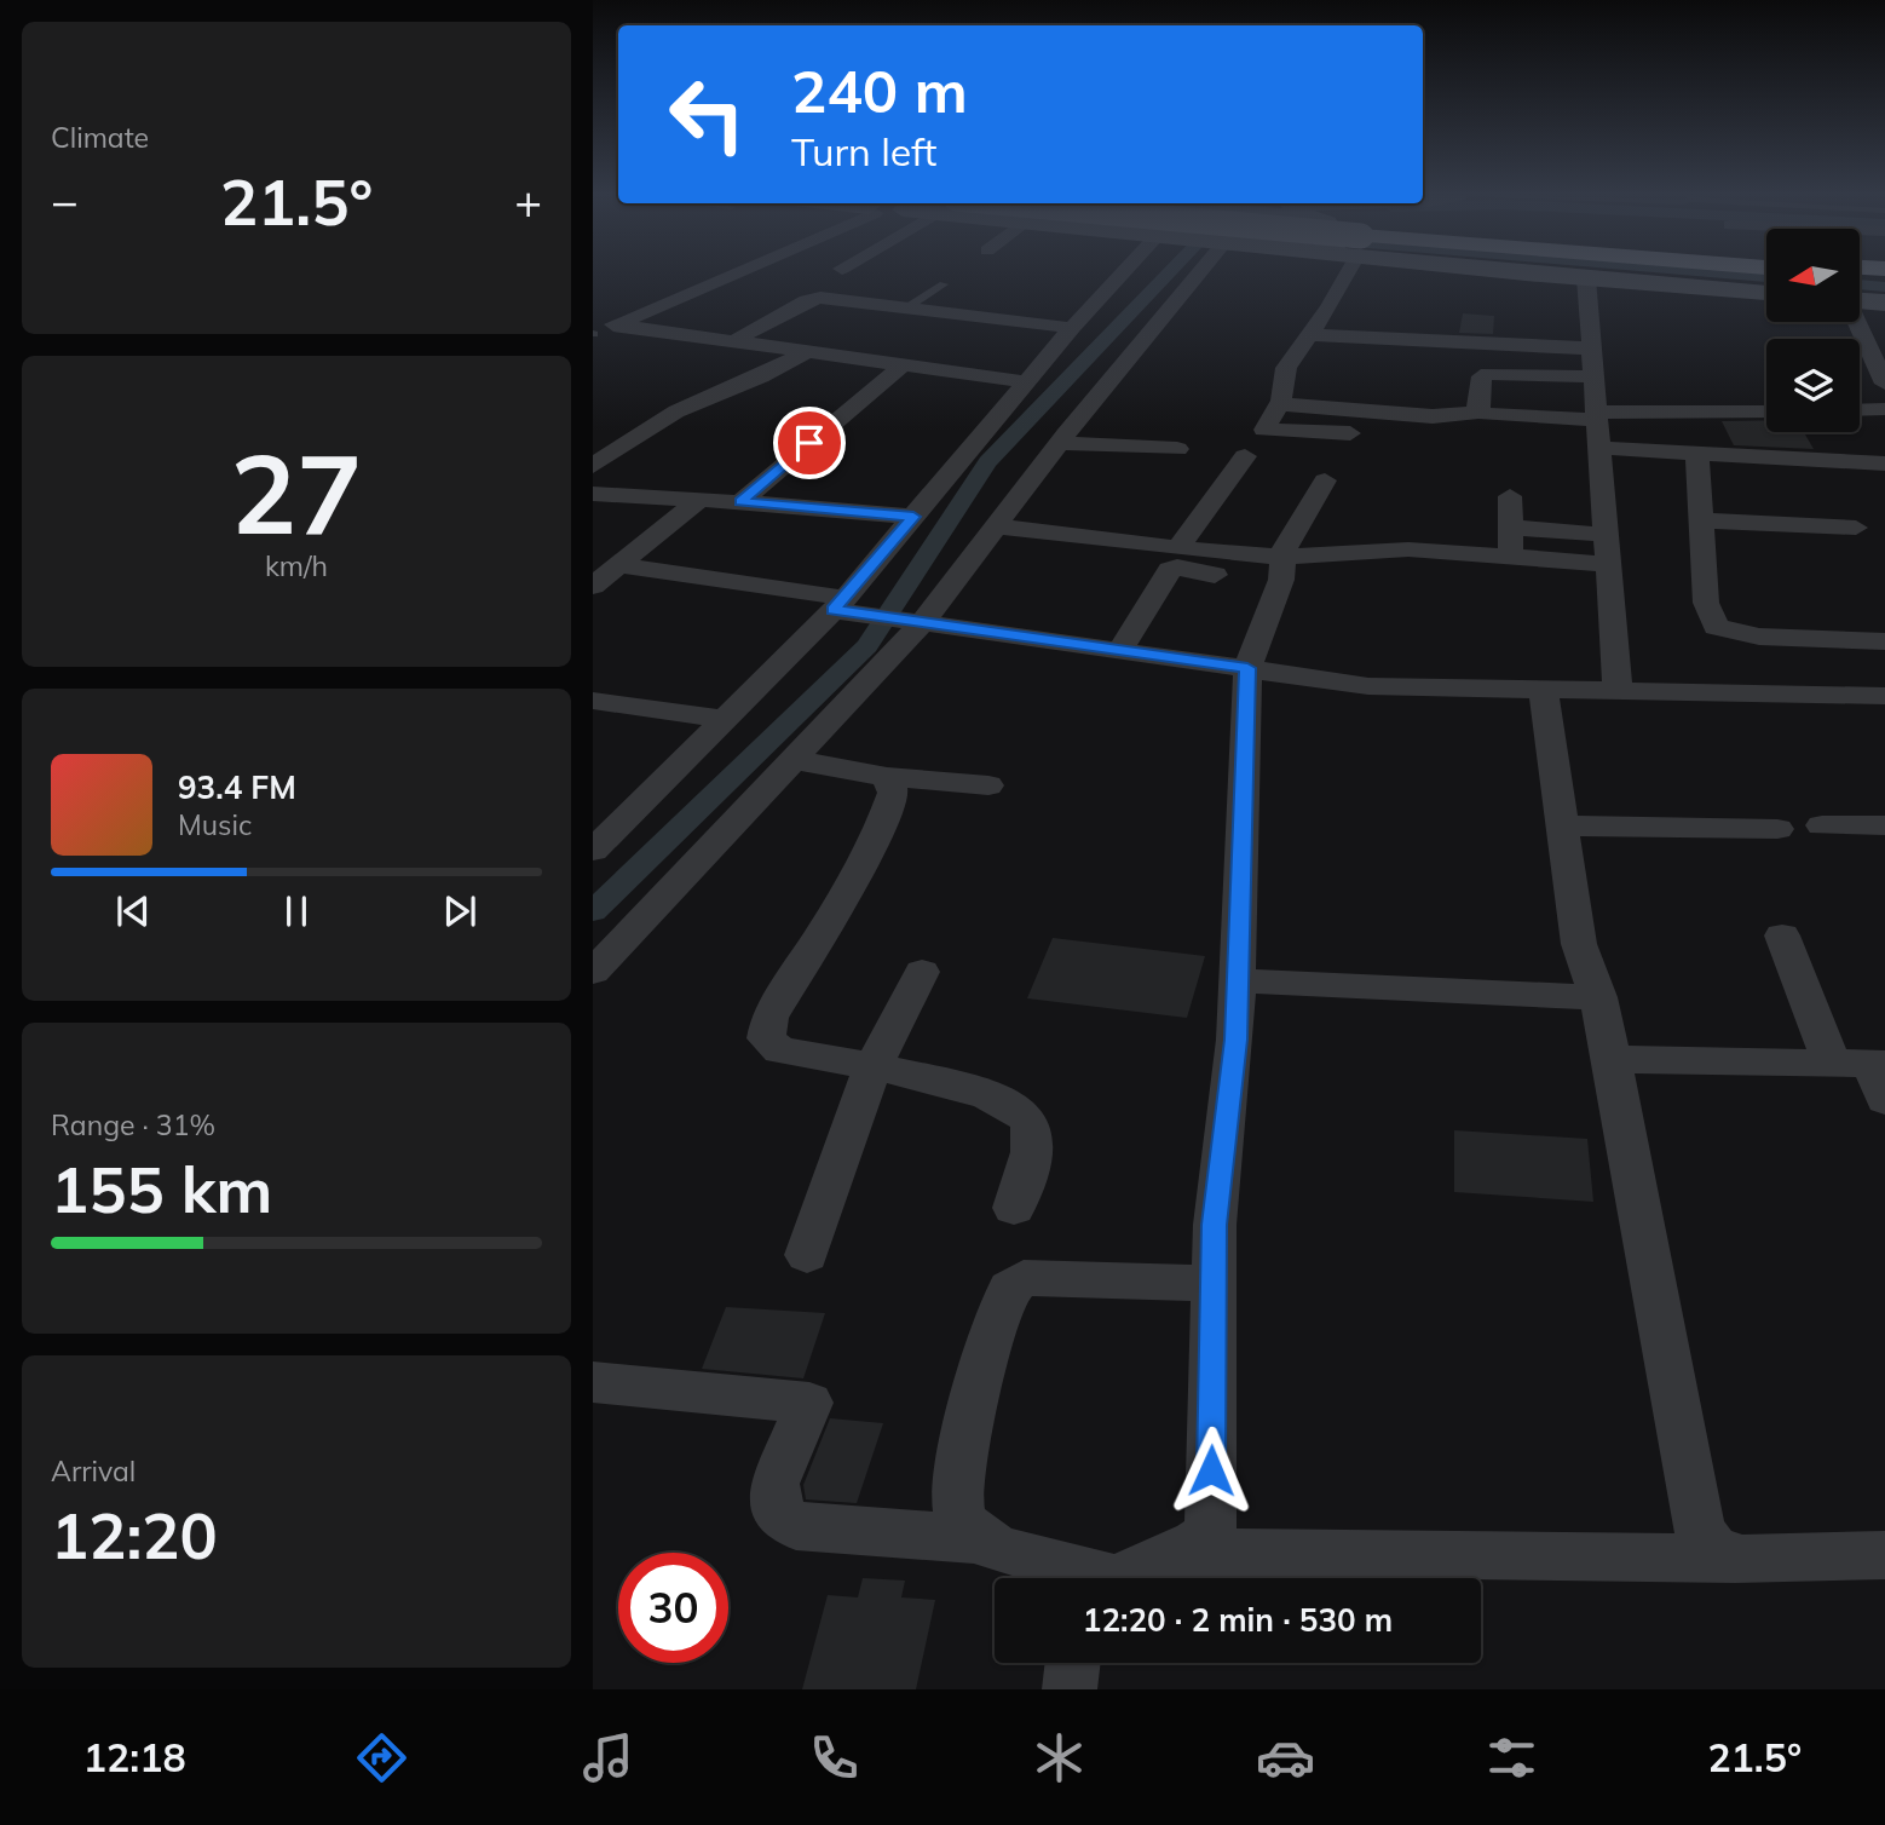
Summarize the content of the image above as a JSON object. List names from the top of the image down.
{
  "north": "left",
  "page": {
    "tile": [
      "Climate",
      ["27", "km/h"],
      ["Range · 31%", "155 km"],
      ["Arrival", "12:20"]
    ],
    "turn": ["240 m", "Turn left"],
    "heat": ["−", "21.5°", "+"],
    "song": ["93.4 FM", "Music"],
    "limit": "30",
    "trip": "12:20 · 2 min · 530 m",
    "tabs": ["12:18", "21.5°"]
  }
}
